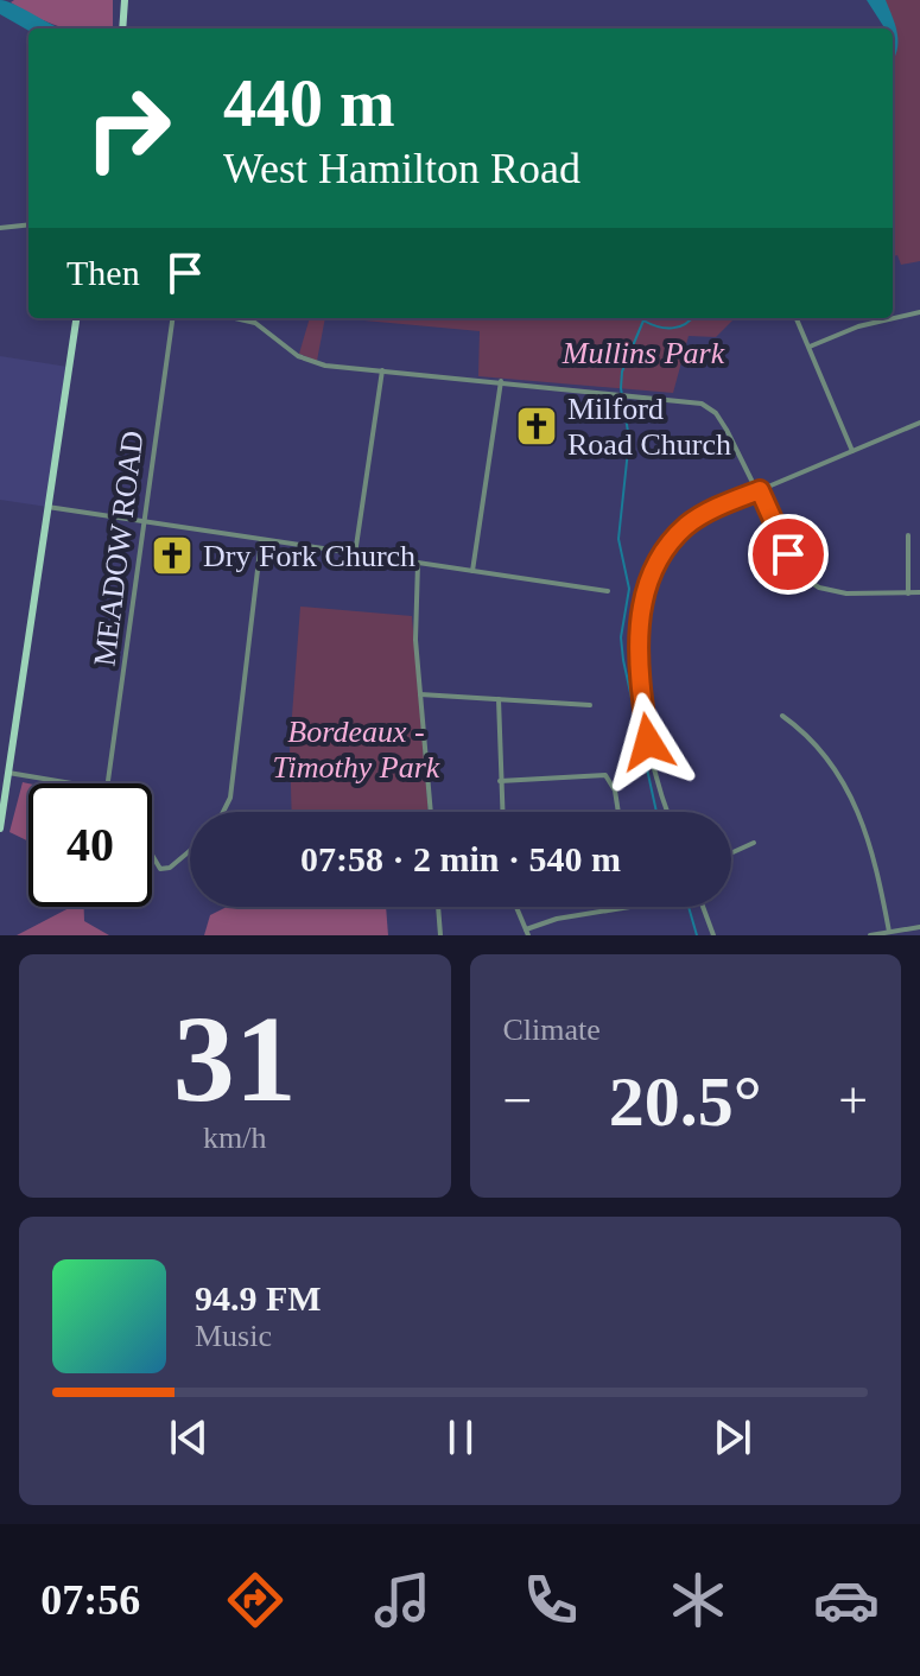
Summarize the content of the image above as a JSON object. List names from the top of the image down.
{
  "streets": {
    "street": ["MEADOW ROAD"]
  },
  "parks": ["Mullins Park", "Bordeaux - Timothy Park"],
  "places": {
    "church": ["Milford Road Church", "Dry Fork Church"]
  },
  "page": {
    "turn": ["440 m", "West Hamilton Road"],
    "then": "Then",
    "limit": "40",
    "trip": "07:58 · 2 min · 540 m",
    "tile": [
      ["31", "km/h"],
      "Climate"
    ],
    "heat": ["−", "20.5°", "+"],
    "song": ["94.9 FM", "Music"],
    "tabs": "07:56"
  }
}
